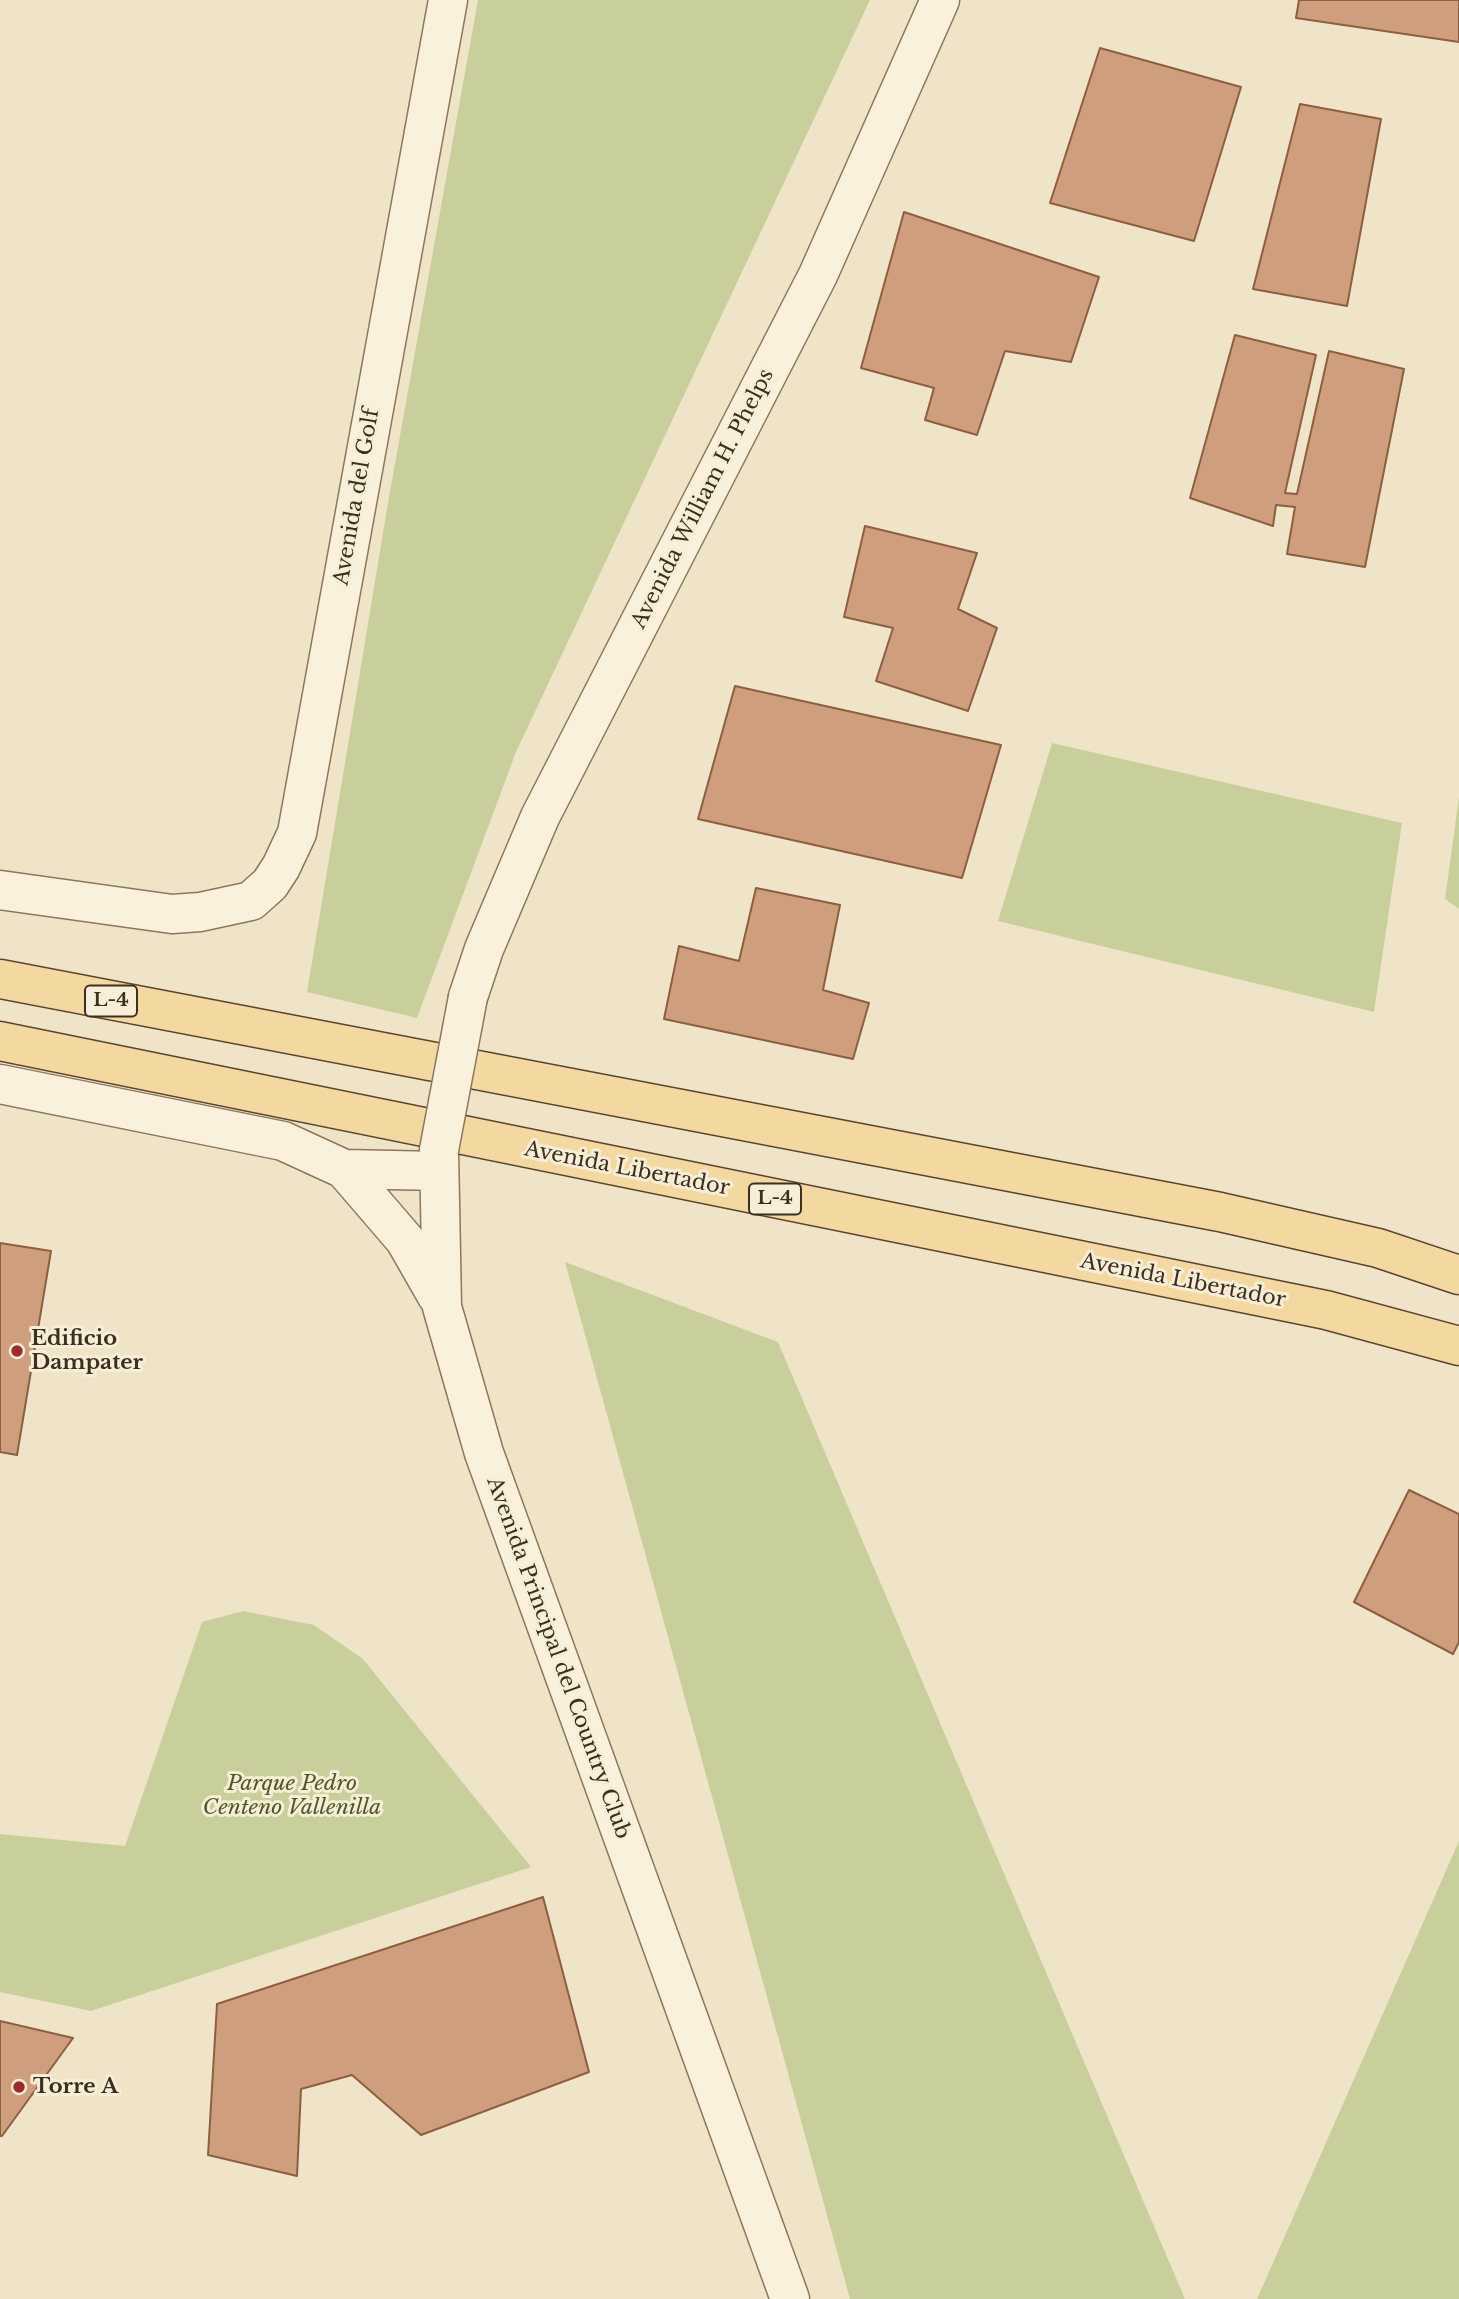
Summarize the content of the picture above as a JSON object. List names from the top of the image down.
{
  "streets": {
    "main road": ["L-4", "Avenida Libertador"],
    "street": ["Avenida del Golf", "Avenida William H. Phelps", "Avenida Principal del Country Club"]
  },
  "crossings": [
    ["Avenida William H. Phelps", "Avenida Principal del Country Club"]
  ],
  "parks": ["Parque Pedro Centeno Vallenilla"],
  "places": ["Edificio Dampater", "Torre A"]
}
